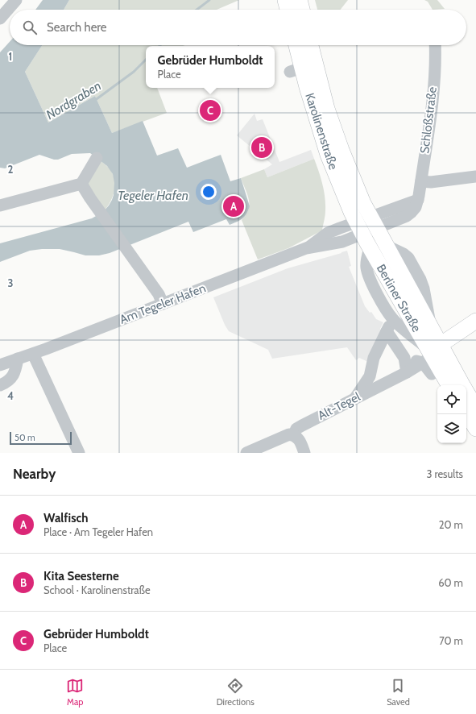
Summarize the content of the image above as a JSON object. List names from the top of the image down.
{
  "streets": {
    "main road": ["Karolinenstraße", "Berliner Straße"],
    "street": ["Schloßstraße", "Am Tegeler Hafen", "Alt-Tegel"]
  },
  "crossings": [
    ["Schloßstraße", "Karolinenstraße"],
    ["Schloßstraße", "Berliner Straße"],
    ["Schloßstraße", "Am Tegeler Hafen"],
    ["Karolinenstraße", "Berliner Straße"],
    ["Karolinenstraße", "Am Tegeler Hafen"],
    ["Berliner Straße", "Am Tegeler Hafen"],
    ["Berliner Straße", "Alt-Tegel"]
  ],
  "water": ["Nordgraben", "Tegeler Hafen"],
  "scale_bar": "50 m",
  "page": {
    "search": "Search here",
    "popup": ["Gebrüder Humboldt", "Place"],
    "pins": ["C", "B", "A"],
    "scale": "50 m",
    "heading": ["Nearby", "3 results"],
    "list": [
      {
        "mark": "A",
        "name": "Walfisch",
        "note": "Place · Am Tegeler Hafen",
        "value": "20 m"
      },
      {
        "mark": "B",
        "name": "Kita Seesterne",
        "note": "School · Karolinenstraße",
        "value": "60 m"
      },
      {
        "mark": "C",
        "name": "Gebrüder Humboldt",
        "note": "Place",
        "value": "70 m"
      }
    ],
    "nav": ["Map", "Directions", "Saved"]
  },
  "grid": {
    "rows": [
      "1",
      "2",
      "3",
      "4"
    ]
  }
}
